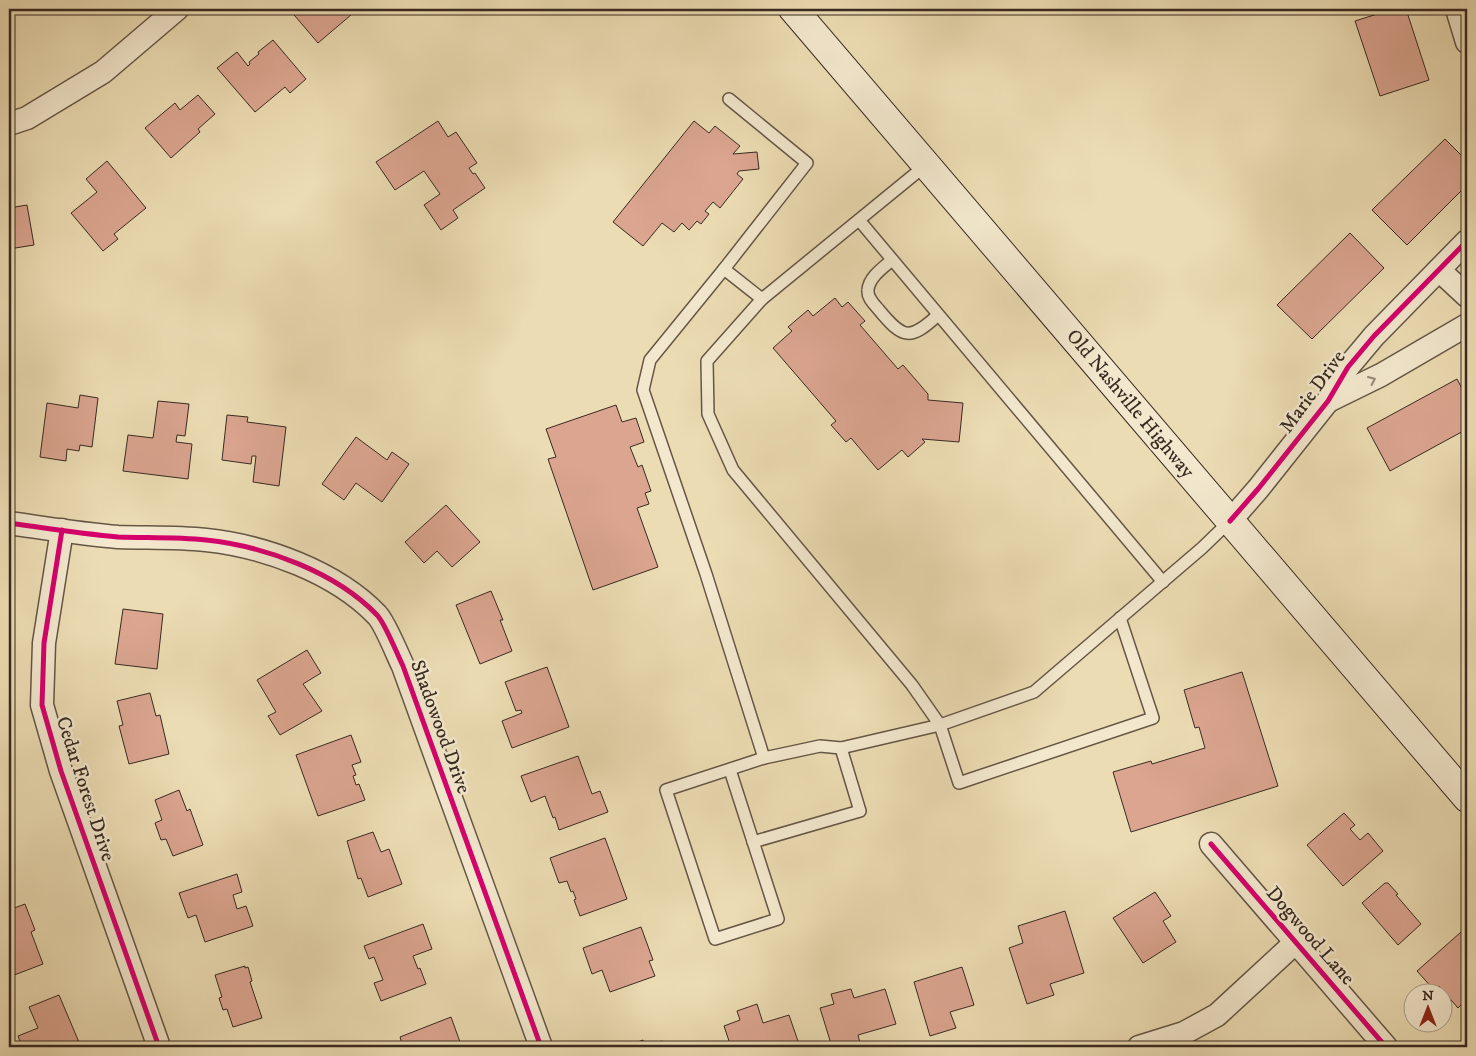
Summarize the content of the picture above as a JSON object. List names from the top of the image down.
{
  "streets": {
    "main road": ["Old Nashville Highway"],
    "street": [
      "Marie Drive",
      "Shadowood Drive",
      "Cedar Forest Drive",
      "Dogwood Lane"
    ]
  },
  "crossings": [
    ["Marie Drive", "Old Nashville Highway"],
    ["Shadowood Drive", "Cedar Forest Drive"]
  ],
  "north": "top"
}
